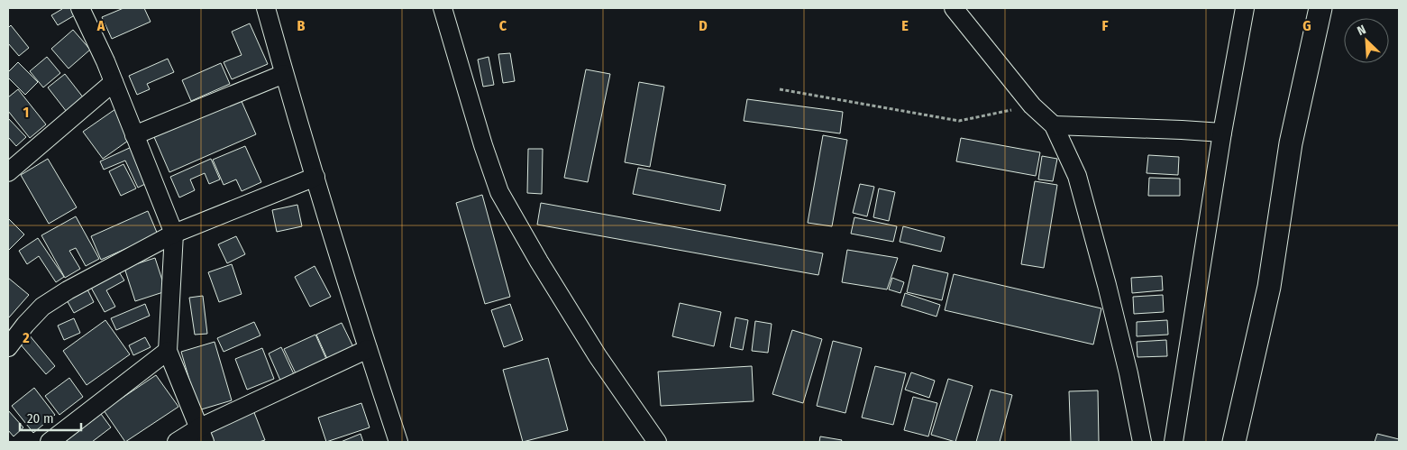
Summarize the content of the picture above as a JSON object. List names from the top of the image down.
{
  "scale_bar": "20 m",
  "north": "top left",
  "grid": {
    "columns": [
      "A",
      "B",
      "C",
      "D",
      "E",
      "F",
      "G"
    ],
    "rows": ["1", "2"]
  }
}
